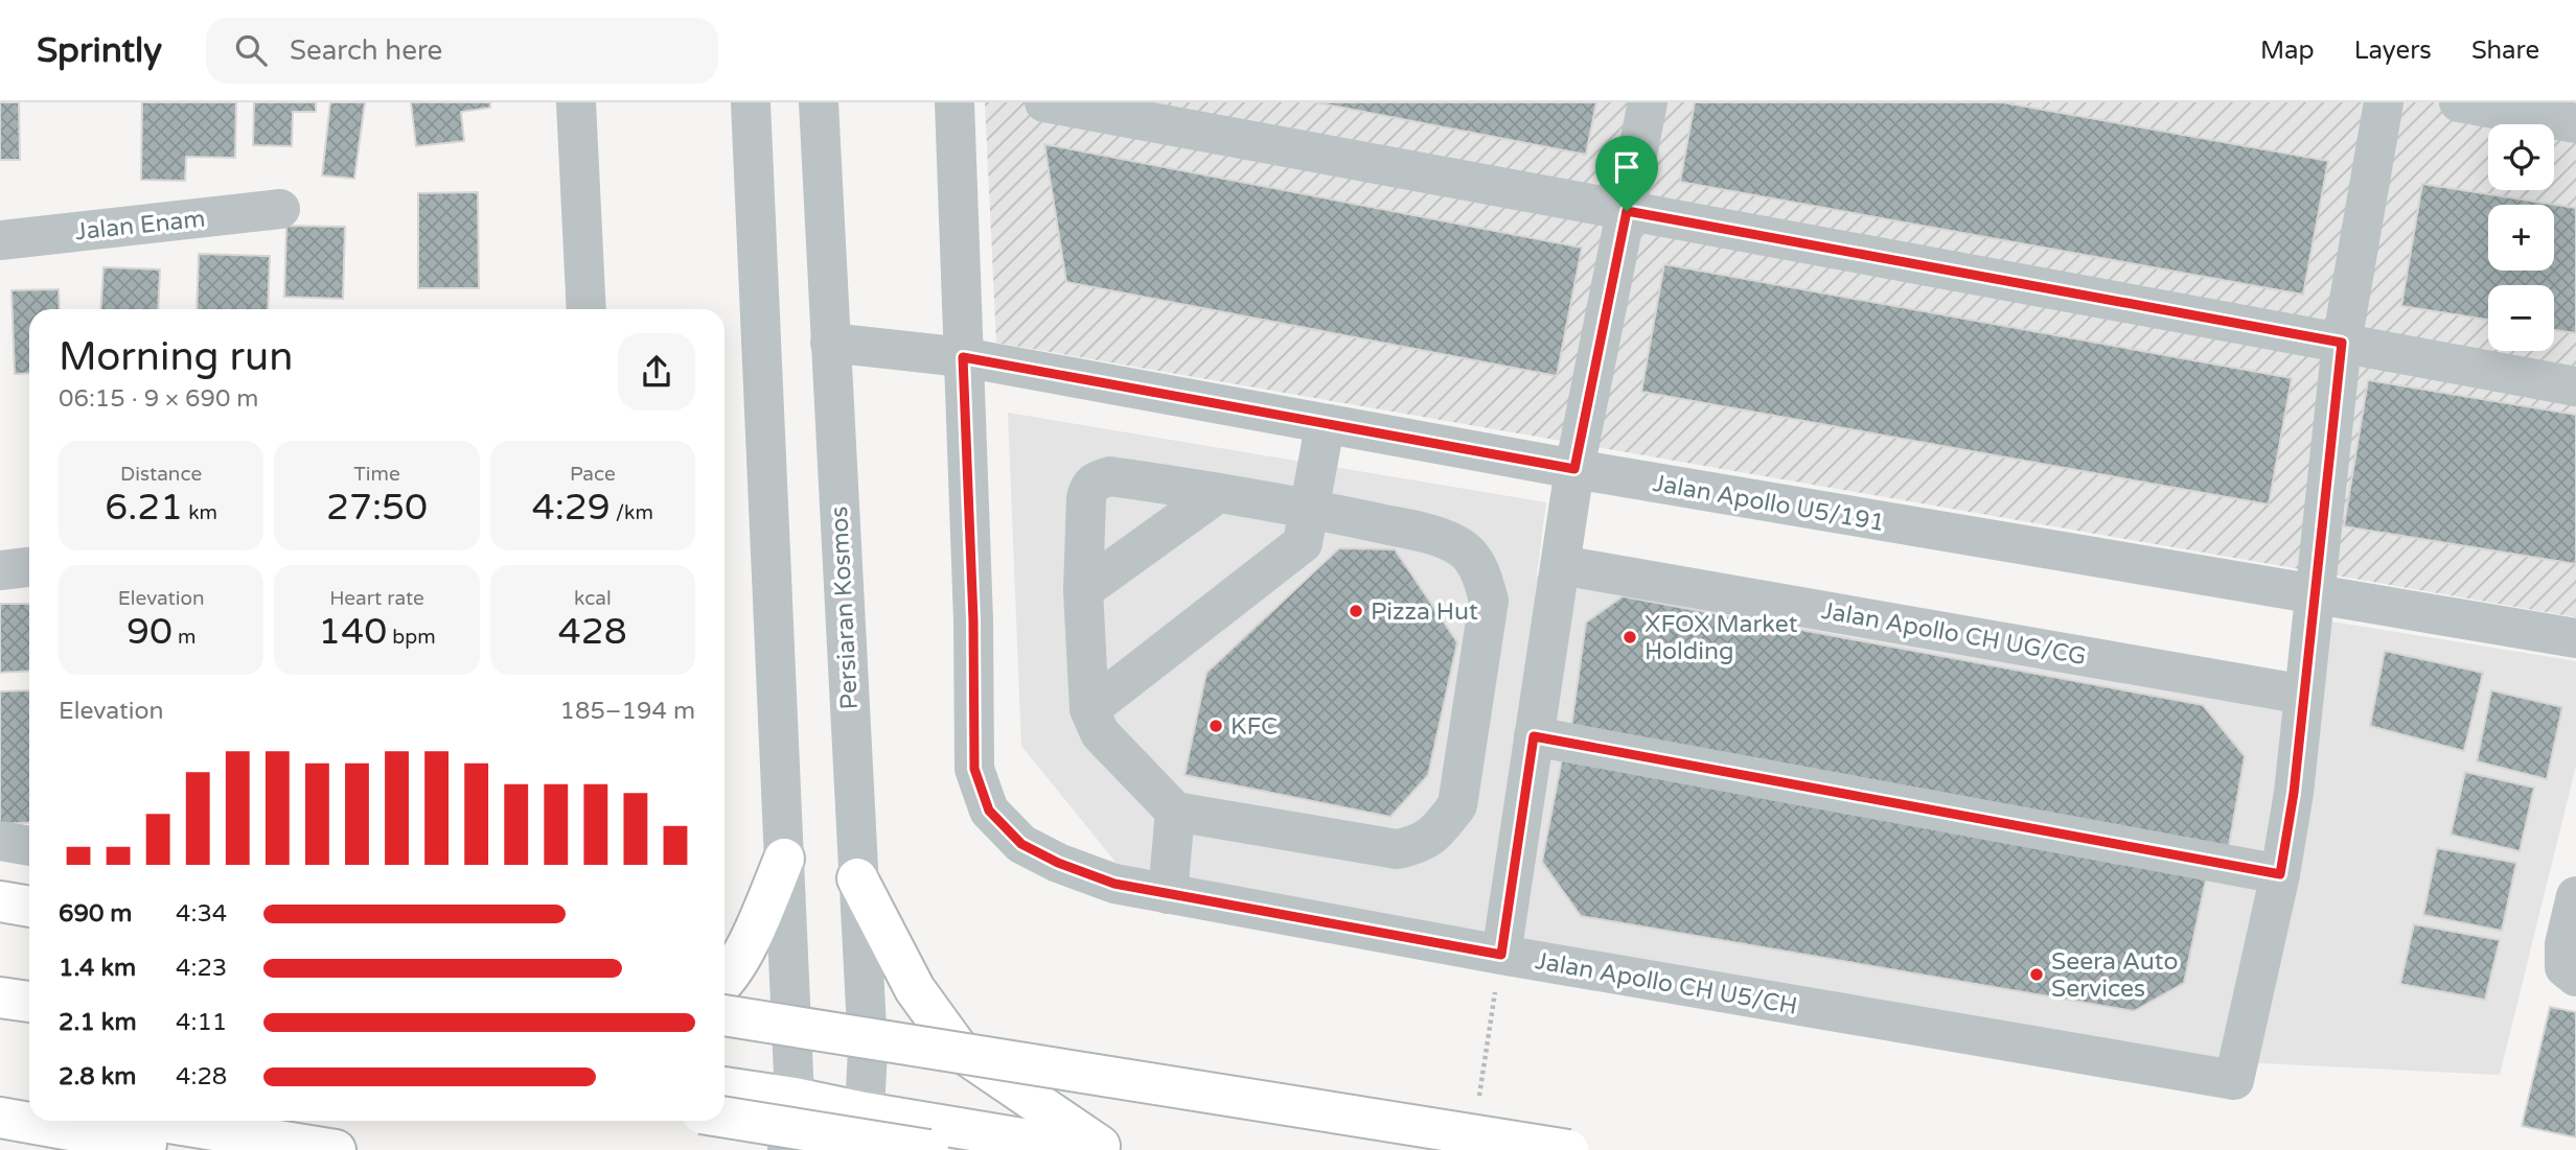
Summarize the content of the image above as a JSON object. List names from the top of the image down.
{
  "streets": {
    "street": [
      "Jalan Enam",
      "Jalan Apollo U5/191",
      "Persiaran Kosmos",
      "Jalan Apollo CH UG/CG",
      "Jalan Apollo CH U5/CH"
    ]
  },
  "crossings": [
    ["Jalan Apollo U5/191", "Persiaran Kosmos"],
    ["Jalan Apollo U5/191", "Jalan Apollo CH U5/CH"]
  ],
  "places": [
    "Pizza Hut",
    "XFOX Market Holding",
    "KFC",
    "Seera Auto Services"
  ],
  "page": {
    "header": "Sprintly",
    "search": "Search here",
    "nav": ["Map", "Layers", "Share"],
    "map_buttons": ["+", "−"],
    "heading": ["Morning run", "06:15 · 9 × 690 m"],
    "stats": [
      ["Distance", "6.21 km"],
      ["Time", "27:50"],
      ["Pace", "4:29 /km"],
      ["Elevation", "90 m"],
      ["Heart rate", "140 bpm"],
      ["kcal", "428"]
    ],
    "chart": ["Elevation", "185–194 m"],
    "list": [
      {
        "name": "690 m",
        "note": "4:34"
      },
      {
        "name": "1.4 km",
        "note": "4:23"
      },
      {
        "name": "2.1 km",
        "note": "4:11"
      },
      {
        "name": "2.8 km",
        "note": "4:28"
      }
    ]
  }
}
